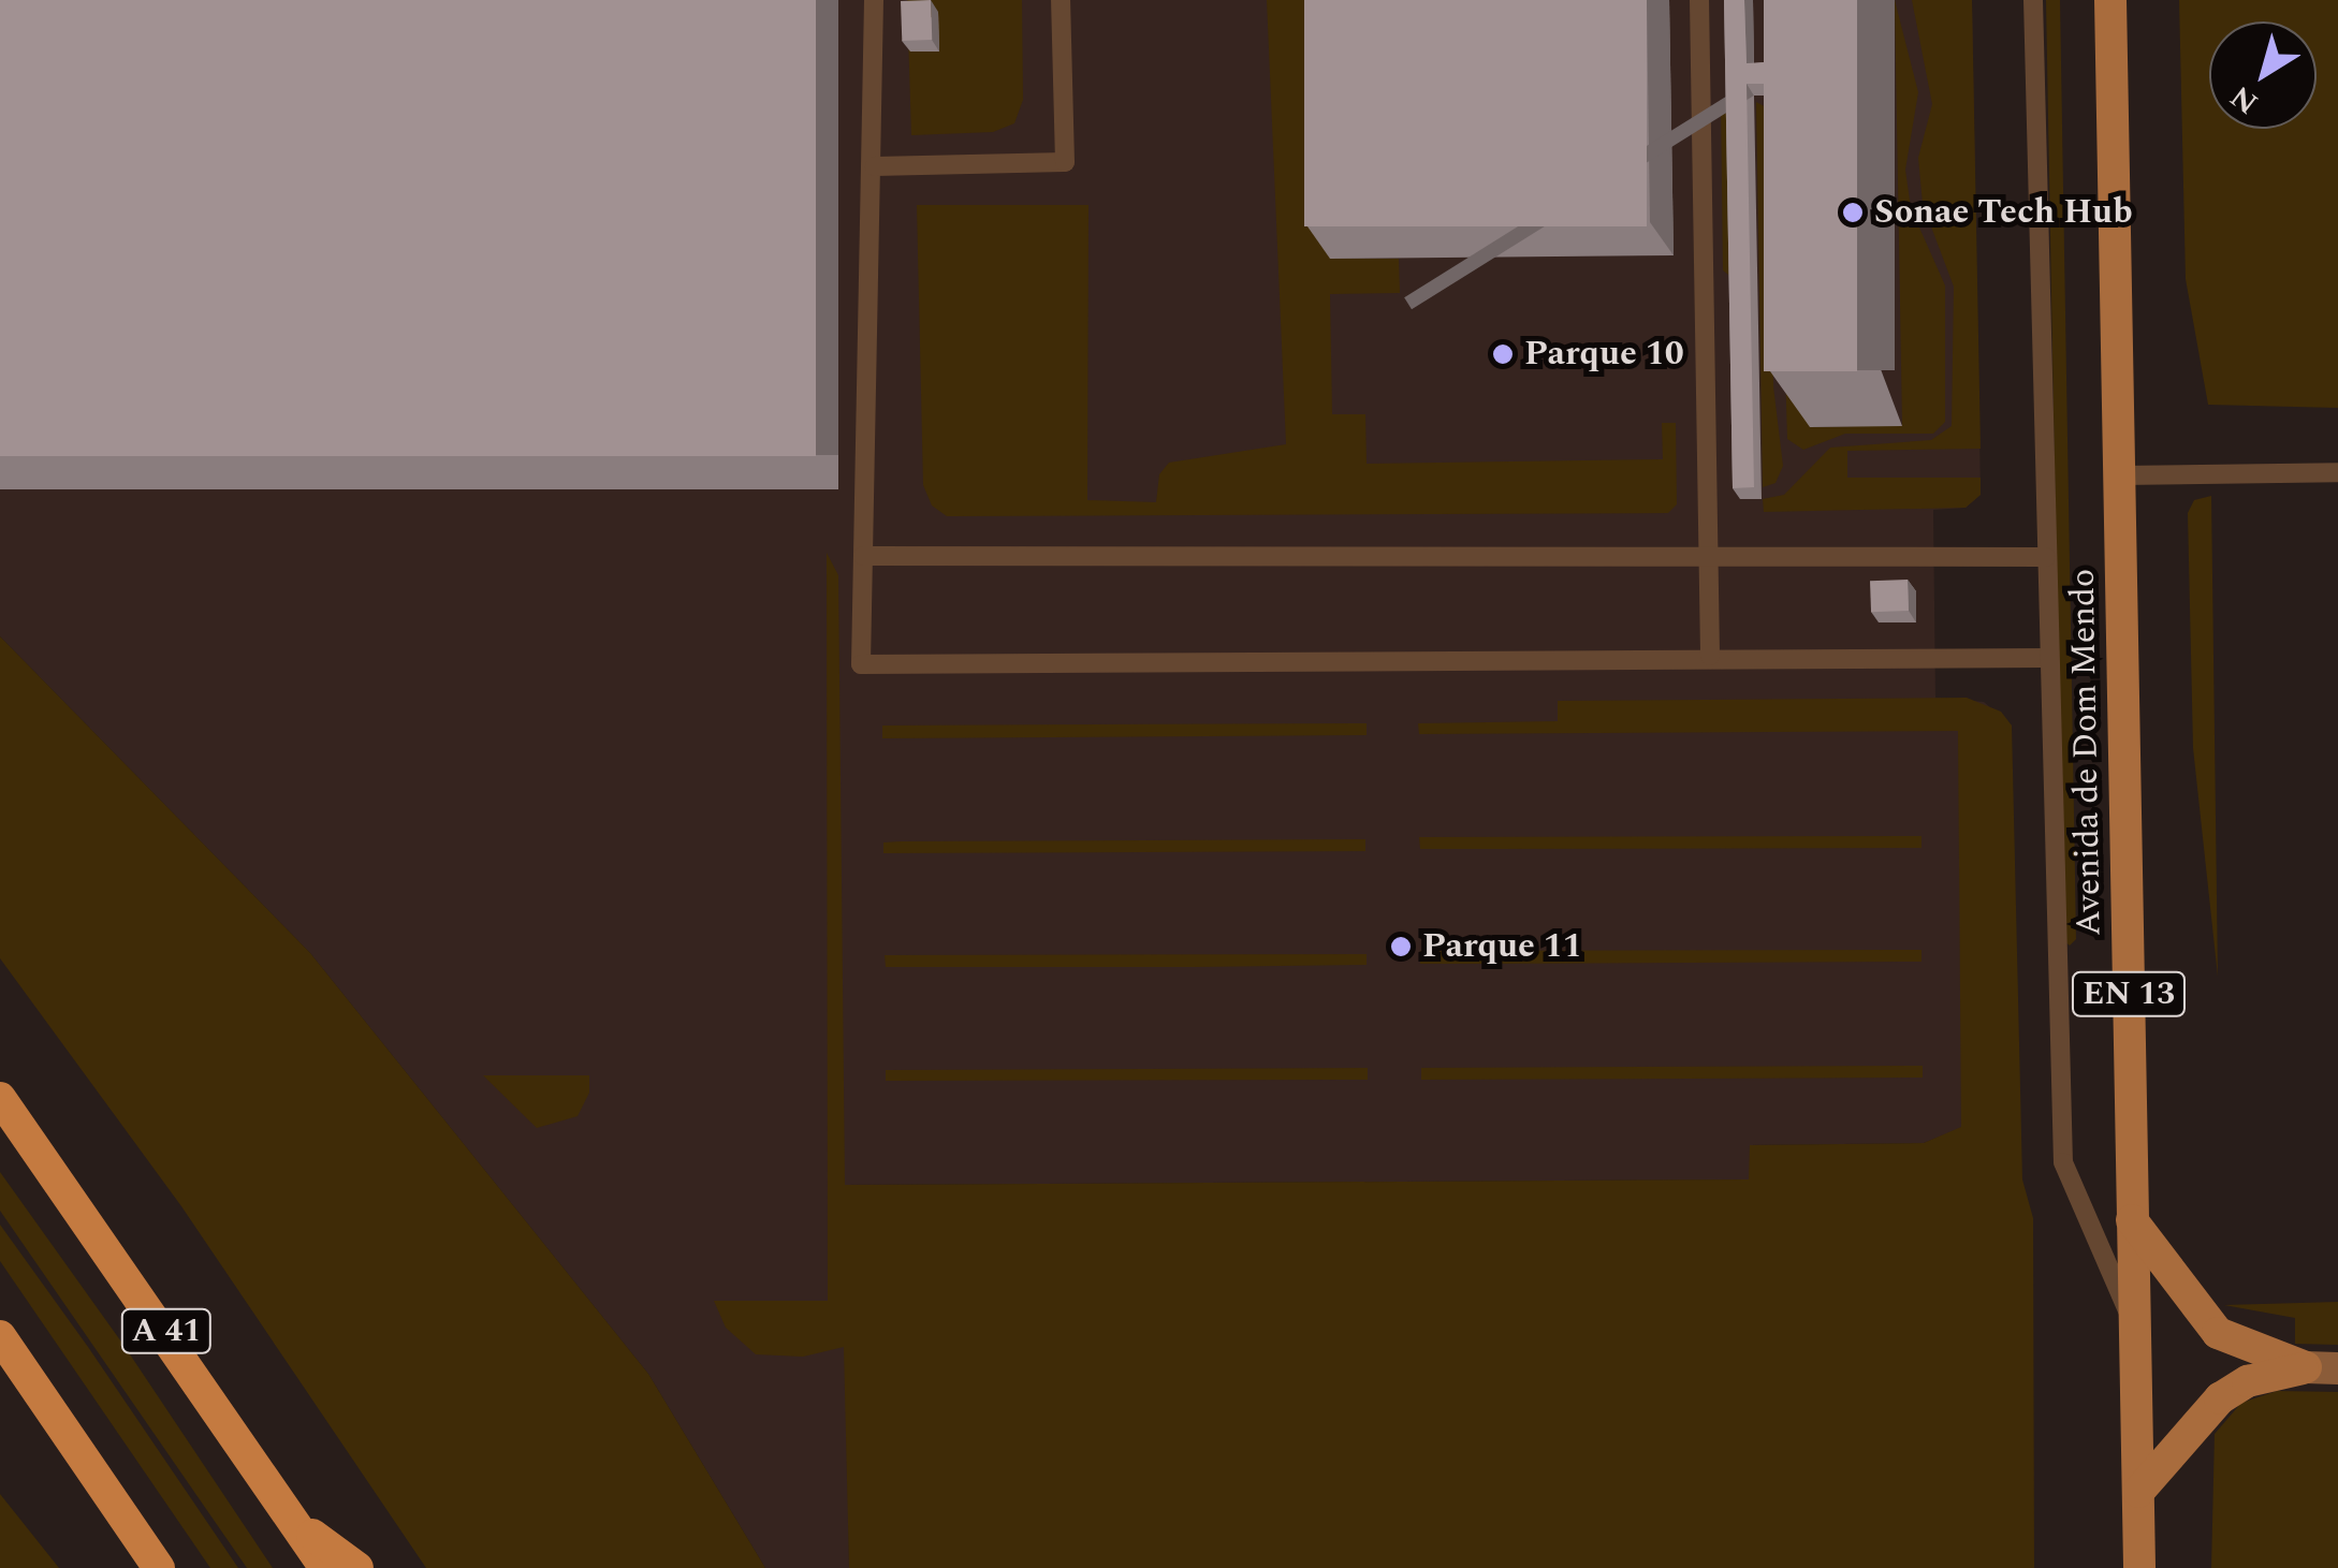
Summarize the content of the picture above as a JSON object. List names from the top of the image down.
{
  "streets": {
    "highway": ["A 41"],
    "main road": ["Avenida de Dom Mendo", "EN 13"]
  },
  "places": ["Sonae Tech Hub", "Parque 10", "Parque 11"],
  "north": "bottom left"
}
